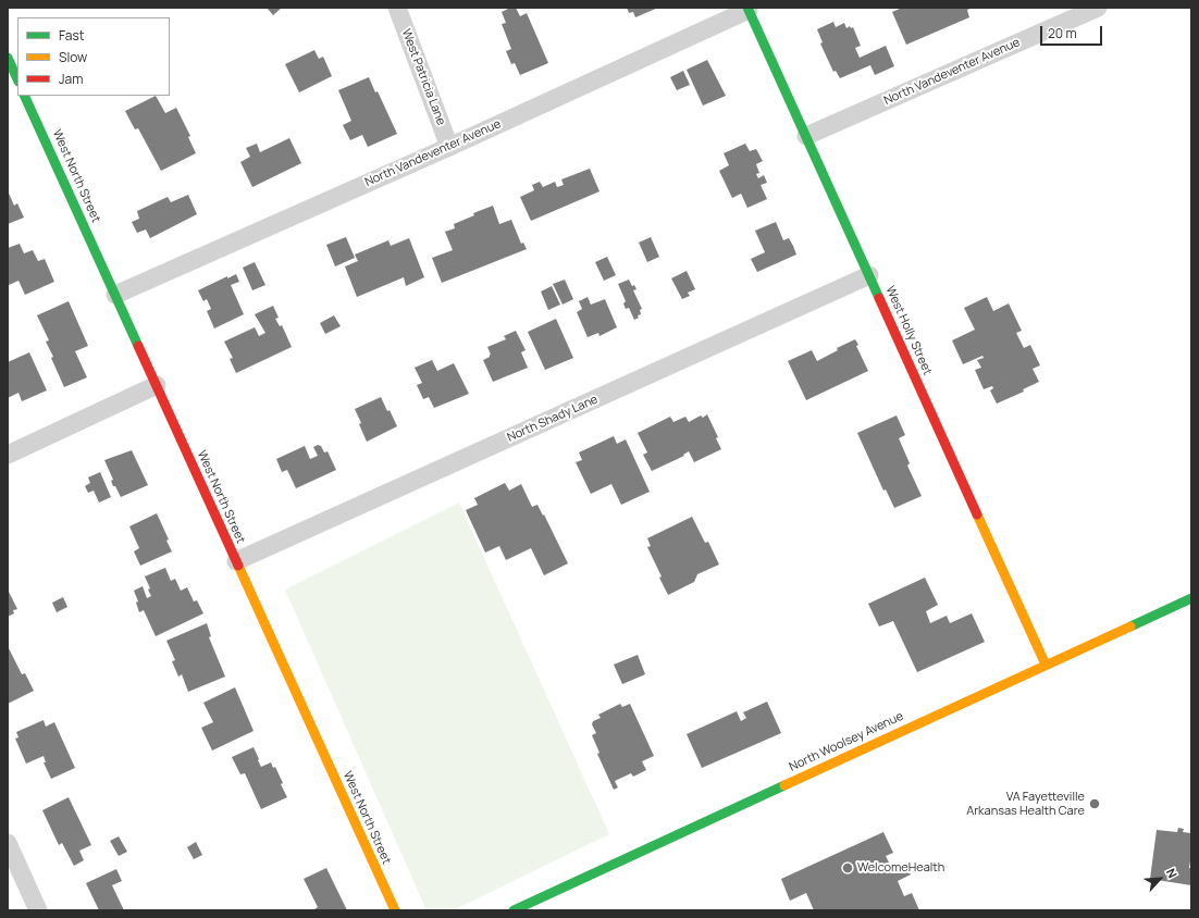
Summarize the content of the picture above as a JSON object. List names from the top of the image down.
{
  "streets": {
    "street": [
      "North Vandeventer Avenue",
      "West Patricia Lane",
      "West North Street",
      "West Holly Street",
      "North Shady Lane",
      "North Woolsey Avenue"
    ]
  },
  "crossings": [
    ["North Vandeventer Avenue", "West Patricia Lane"],
    ["North Vandeventer Avenue", "West North Street"],
    ["North Vandeventer Avenue", "West Holly Street"],
    ["West North Street", "North Shady Lane"],
    ["West Holly Street", "North Shady Lane"],
    ["West Holly Street", "North Woolsey Avenue"]
  ],
  "places": ["VA Fayetteville Arkansas Health Care", "WelcomeHealth"],
  "legend": ["Fast", "Slow", "Jam"],
  "scale_bar": "20 m",
  "north": "top right"
}
